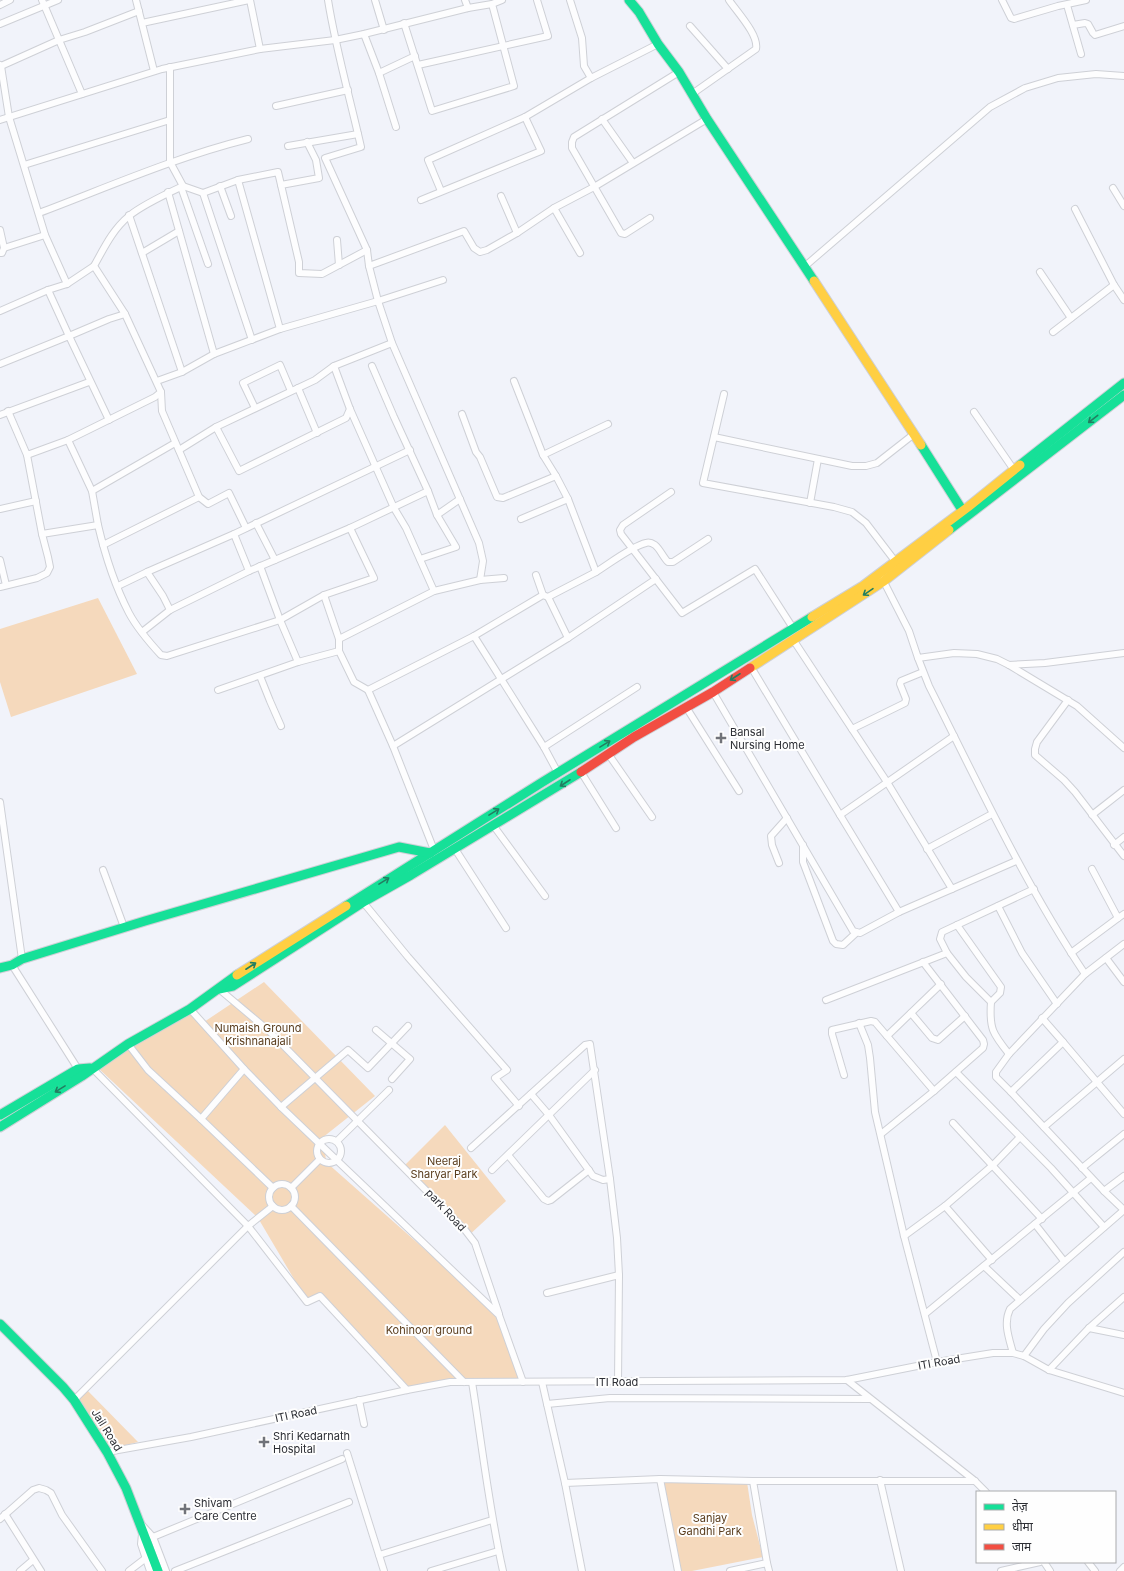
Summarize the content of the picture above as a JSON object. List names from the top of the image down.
{
  "streets": {
    "main road": ["Jail Road"],
    "street": ["park Road", "ITI Road"]
  },
  "crossings": [
    ["park Road", "ITI Road"],
    ["ITI Road", "Jail Road"]
  ],
  "parks": [
    "Numaish Ground Krishnanajali",
    "Neeraj Sharyar Park",
    "Kohinoor ground",
    "Sanjay Gandhi Park"
  ],
  "places": {
    "health": ["Bansal Nursing Home", "Shri Kedarnath Hospital", "Shivam Care Centre"]
  },
  "legend": ["तेज़", "धीमा", "जाम"]
}
